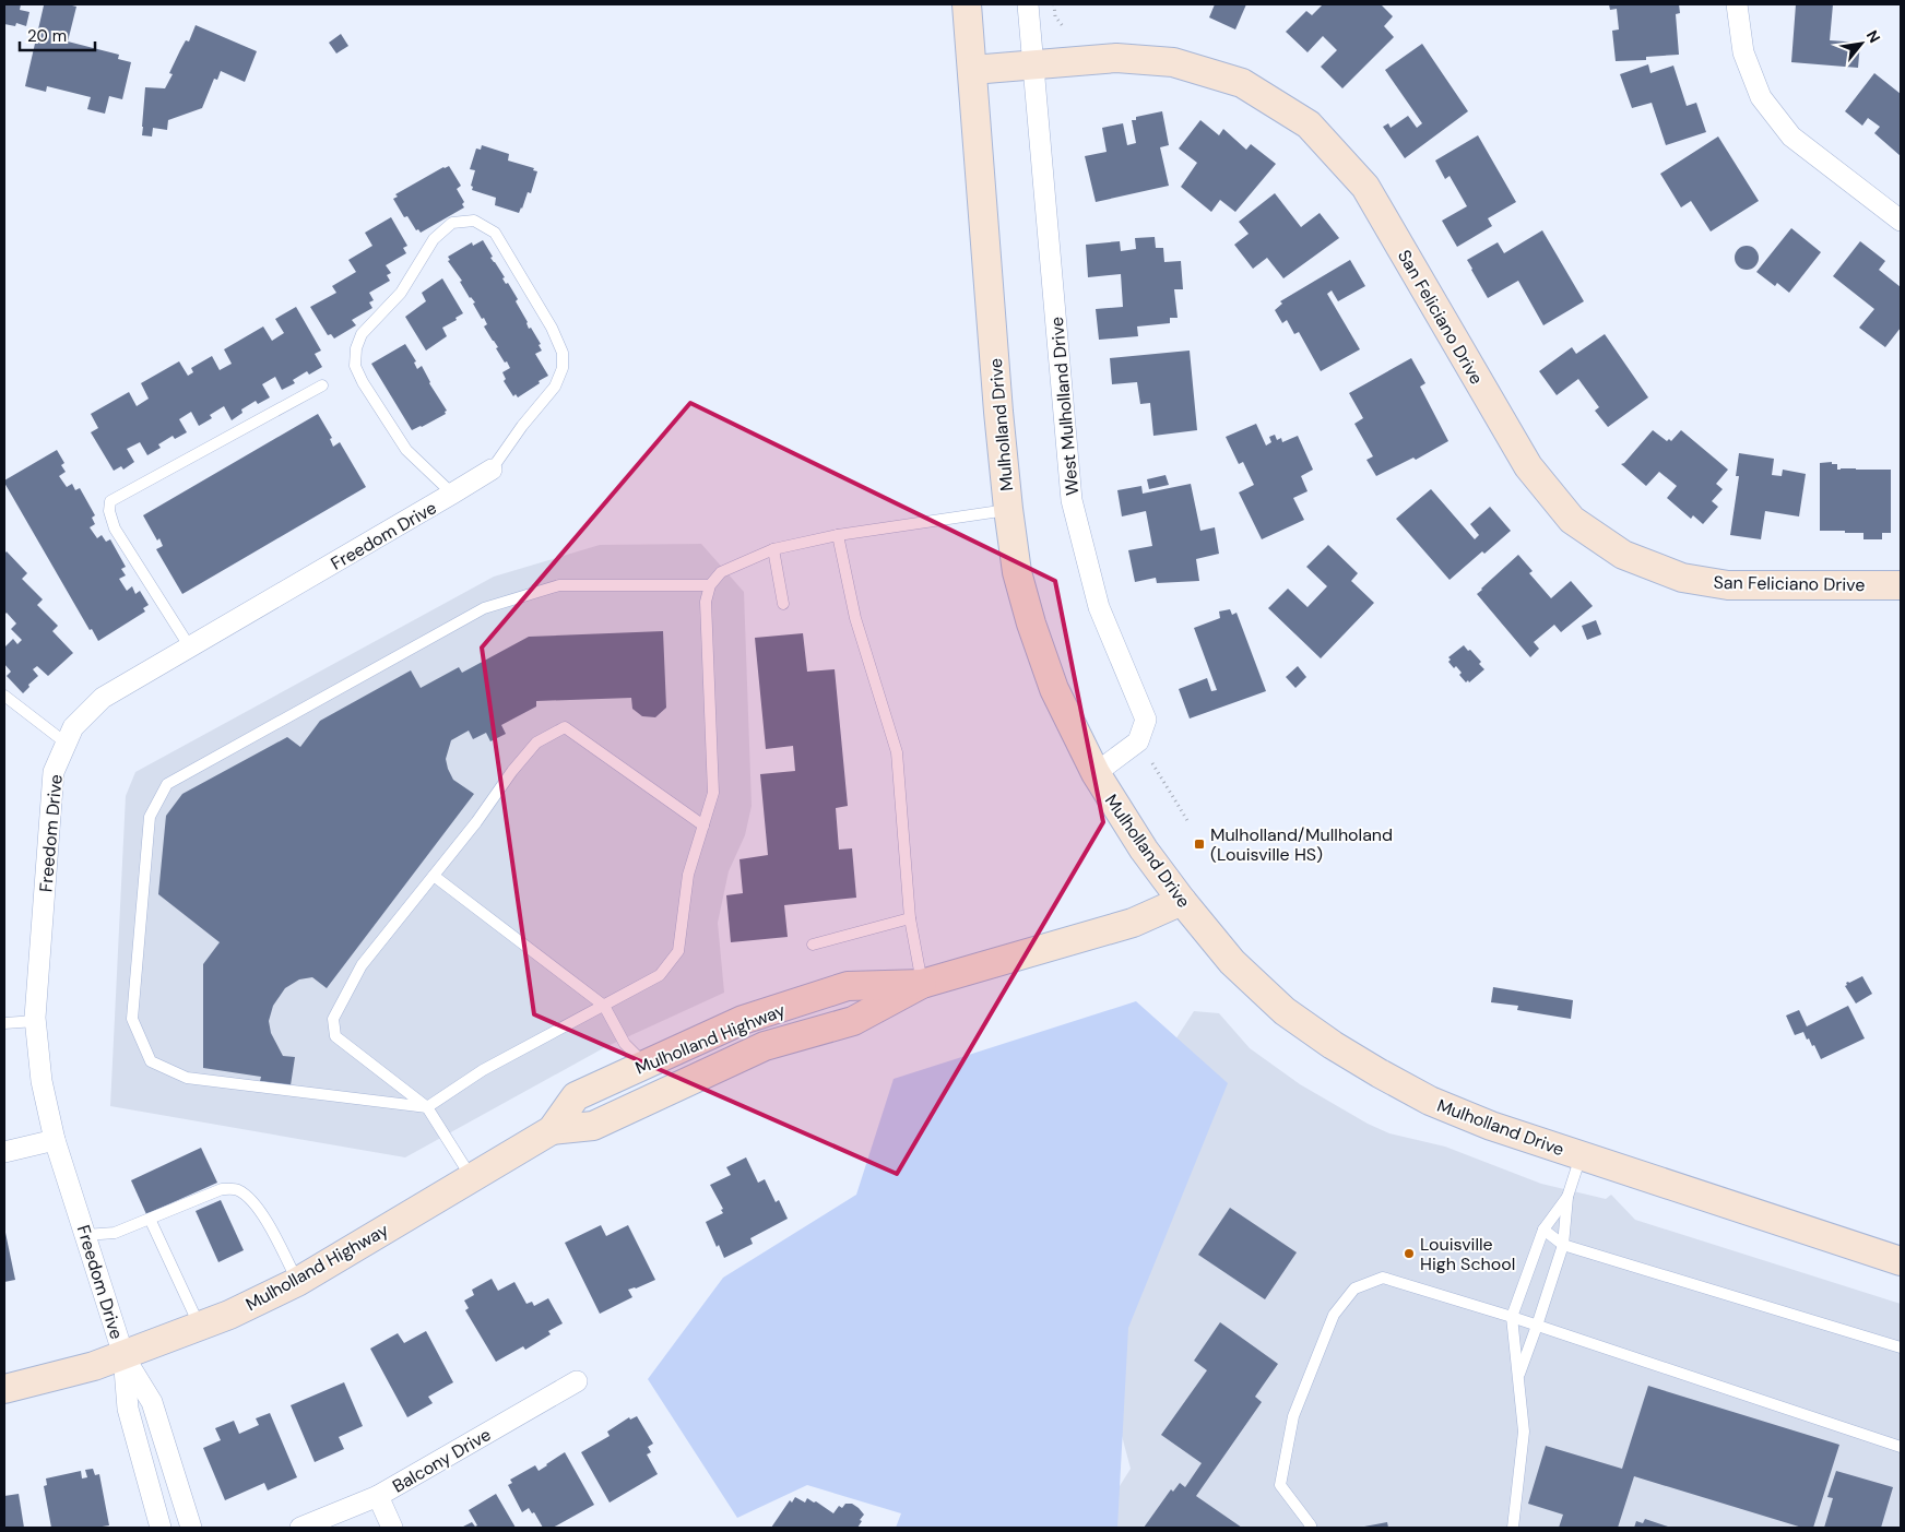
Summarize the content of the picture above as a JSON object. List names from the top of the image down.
{
  "streets": {
    "main road": ["San Feliciano Drive", "Mulholland Drive", "Mulholland Highway"],
    "street": ["West Mulholland Drive", "Freedom Drive", "Balcony Drive"]
  },
  "crossings": [
    ["San Feliciano Drive", "West Mulholland Drive"],
    ["San Feliciano Drive", "Mulholland Drive"],
    ["West Mulholland Drive", "Mulholland Drive"],
    ["Mulholland Drive", "Mulholland Highway"],
    ["Freedom Drive", "Mulholland Highway"]
  ],
  "places": {
    "transit": ["Mulholland/Mullholand (Louisville HS)"],
    "other": ["Louisville High School"]
  },
  "scale_bar": "20 m",
  "north": "top right"
}
